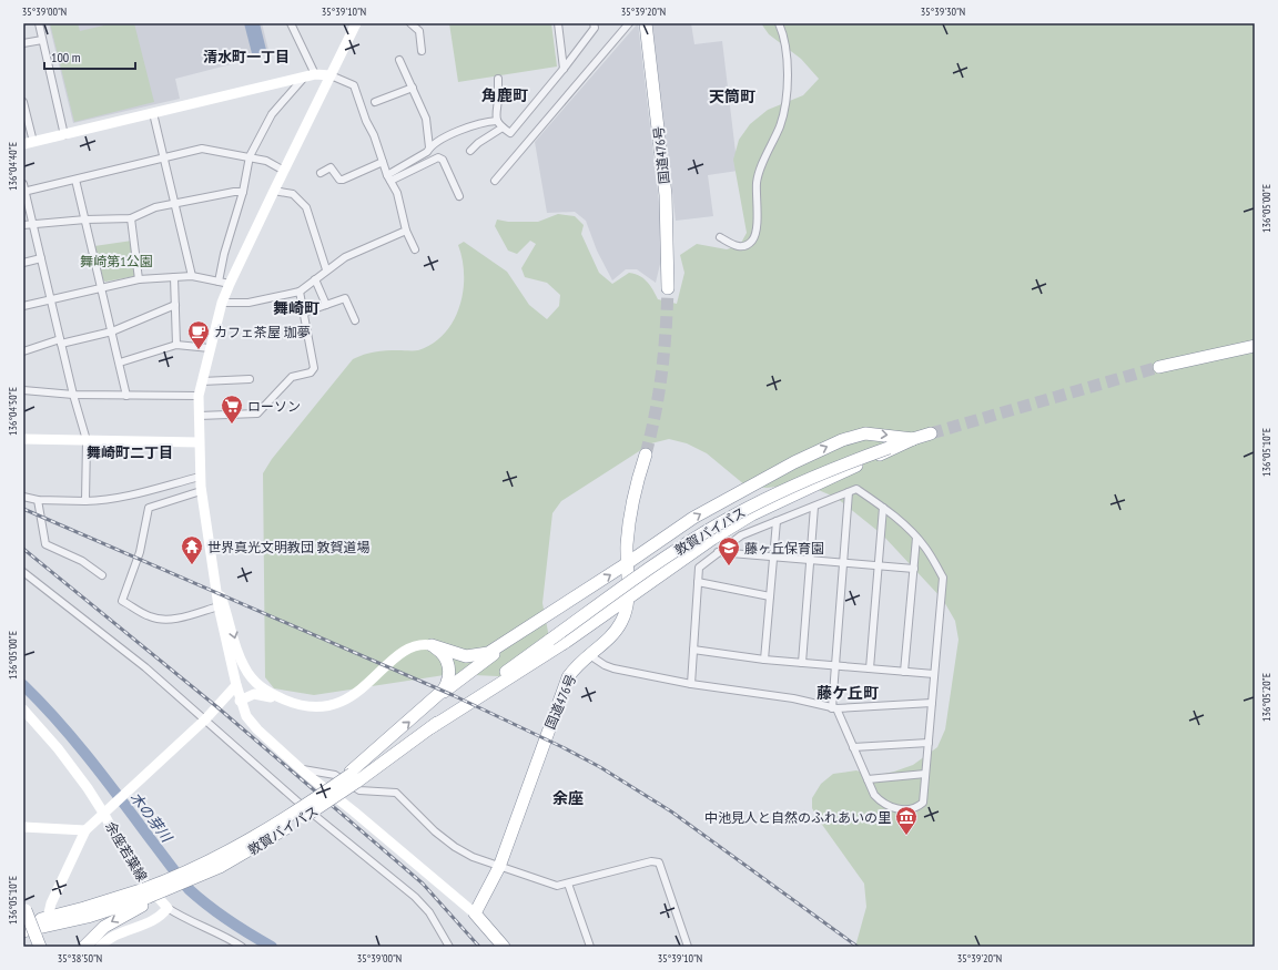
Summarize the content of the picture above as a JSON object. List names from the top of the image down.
{
  "streets": {
    "highway": ["国道476号", "敦賀バイパス"],
    "street": ["余座若葉線"]
  },
  "districts": [
    "清水町一丁目",
    "角鹿町",
    "天筒町",
    "舞崎町",
    "舞崎町二丁目",
    "藤ケ丘町",
    "余座"
  ],
  "water": ["木の芽川"],
  "parks": ["舞崎第1公園"],
  "places": {
    "cafe": ["カフェ茶屋 珈夢"],
    "supermarket": ["ローソン"],
    "temple": ["世界真光文明教団 敦賀道場"],
    "school or university": ["藤ヶ丘保育園"],
    "museum": ["中池見人と自然のふれあいの里"]
  },
  "scale_bar": "100 m",
  "coordinates": [
    "35°39'00\"N",
    "35°39'10\"N",
    "35°39'20\"N",
    "35°39'30\"N",
    "136°04'40\"E",
    "136°05'00\"E",
    "136°04'50\"E",
    "136°05'10\"E",
    "136°05'20\"E",
    "35°38'50\"N"
  ]
}
